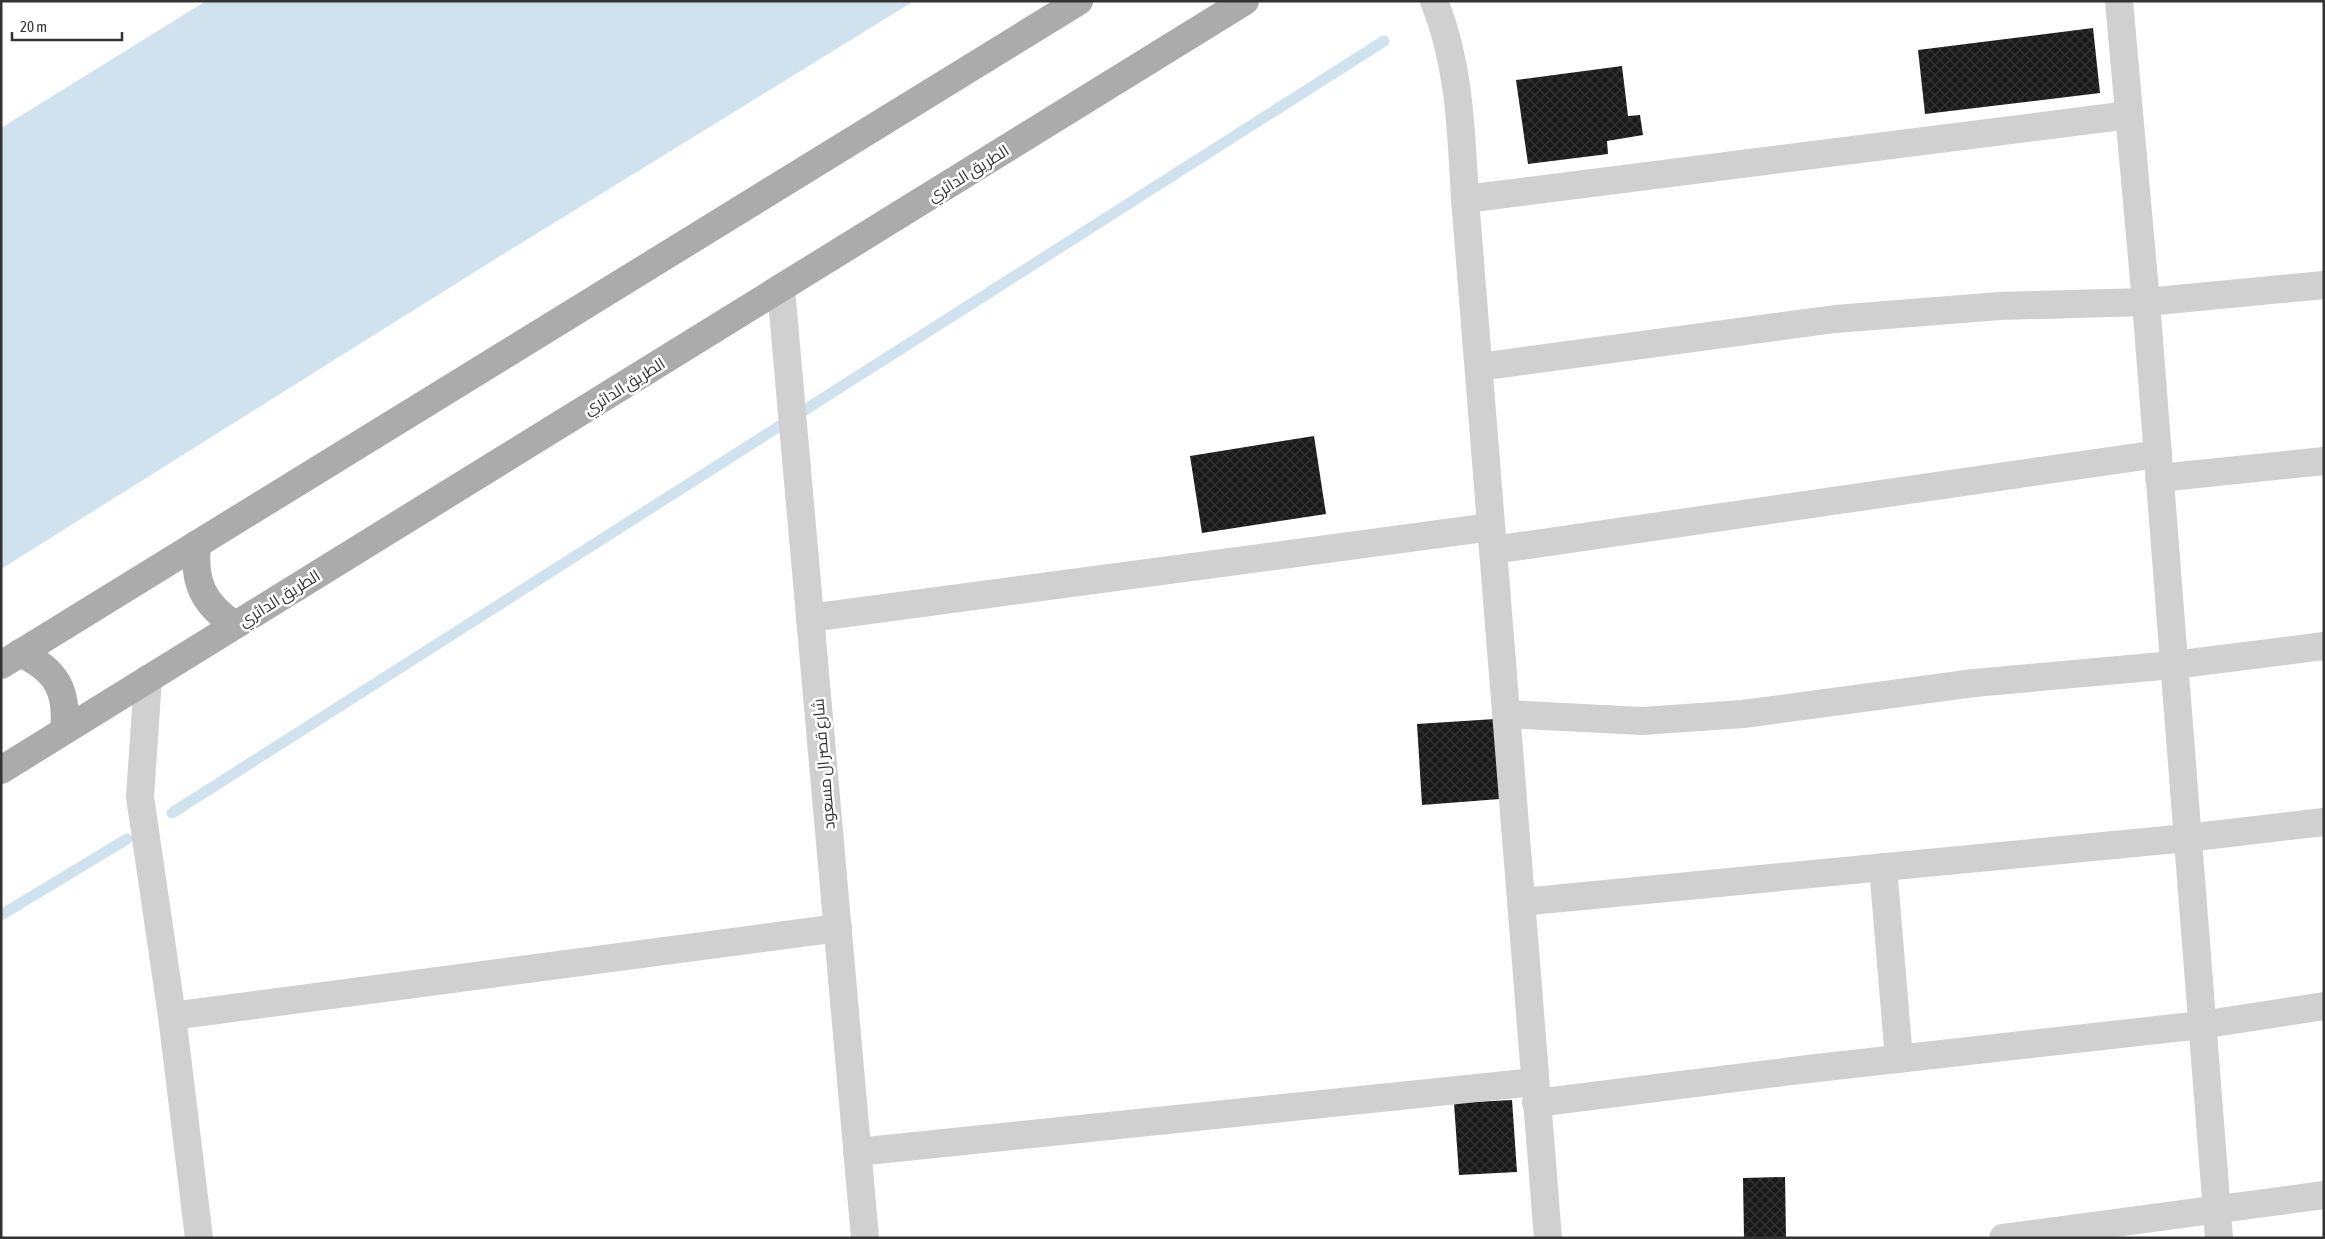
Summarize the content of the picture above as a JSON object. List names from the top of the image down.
{
  "streets": {
    "main road": ["الطريق الدائري"],
    "street": ["شارع قصر ال مسعود"]
  },
  "crossings": [
    ["الطريق الدائري", "شارع قصر ال مسعود"]
  ],
  "scale_bar": "20 m"
}
